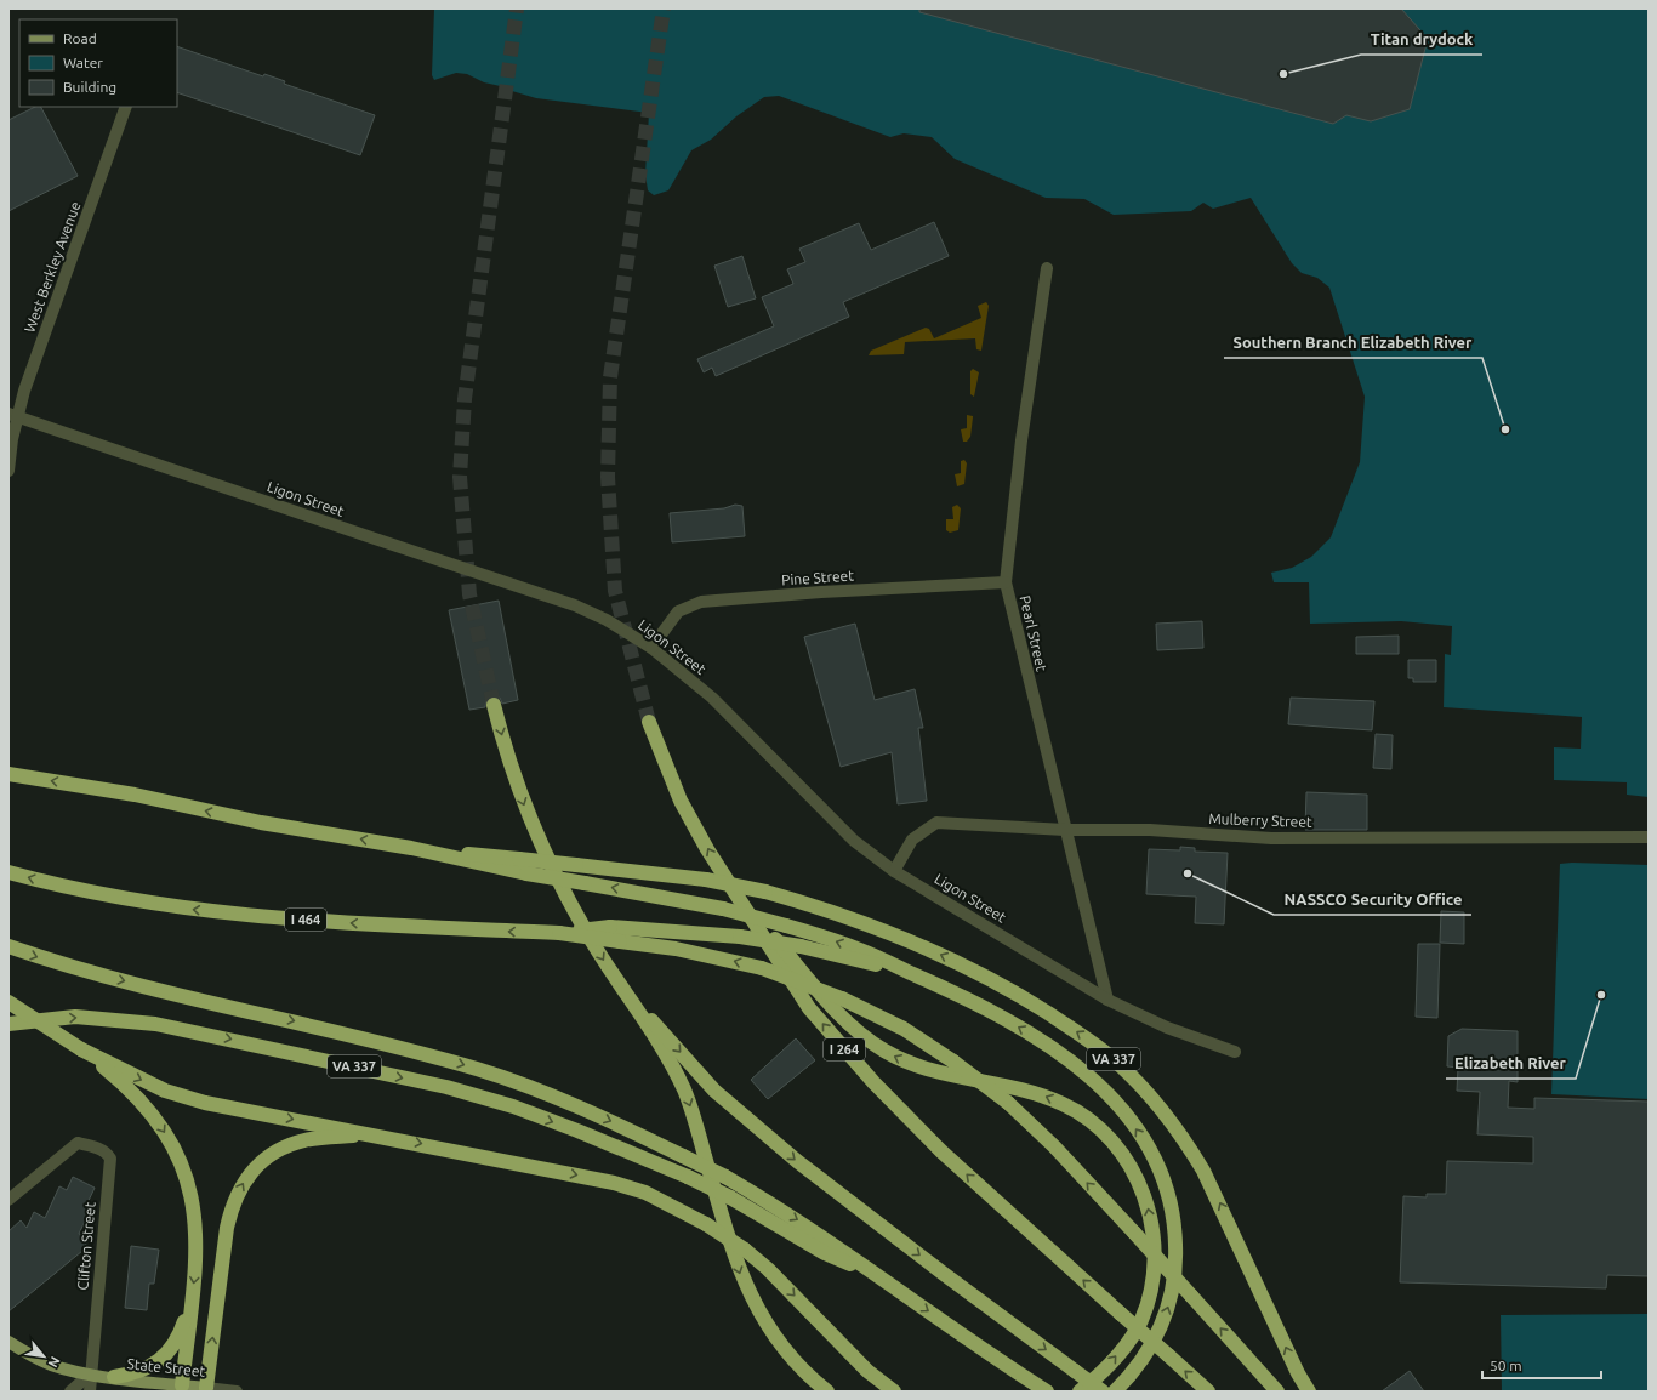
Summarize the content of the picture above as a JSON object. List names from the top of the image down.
{
  "streets": {
    "highway": ["I 464", "I 264", "VA 337"],
    "main road": ["State Street"],
    "street": [
      "West Berkley Avenue",
      "Ligon Street",
      "Pine Street",
      "Pearl Street",
      "Mulberry Street",
      "Clifton Street"
    ]
  },
  "crossings": [
    ["West Berkley Avenue", "Ligon Street"],
    ["Ligon Street", "Pine Street"],
    ["Ligon Street", "Pearl Street"],
    ["Ligon Street", "Mulberry Street"],
    ["Pine Street", "Pearl Street"],
    ["Pearl Street", "Mulberry Street"],
    ["Clifton Street", "State Street"]
  ],
  "places": [
    "Titan drydock",
    "Southern Branch Elizabeth River",
    "NASSCO Security Office",
    "Elizabeth River"
  ],
  "legend": ["Road", "Water", "Building"],
  "scale_bar": "50 m",
  "north": "bottom right"
}
